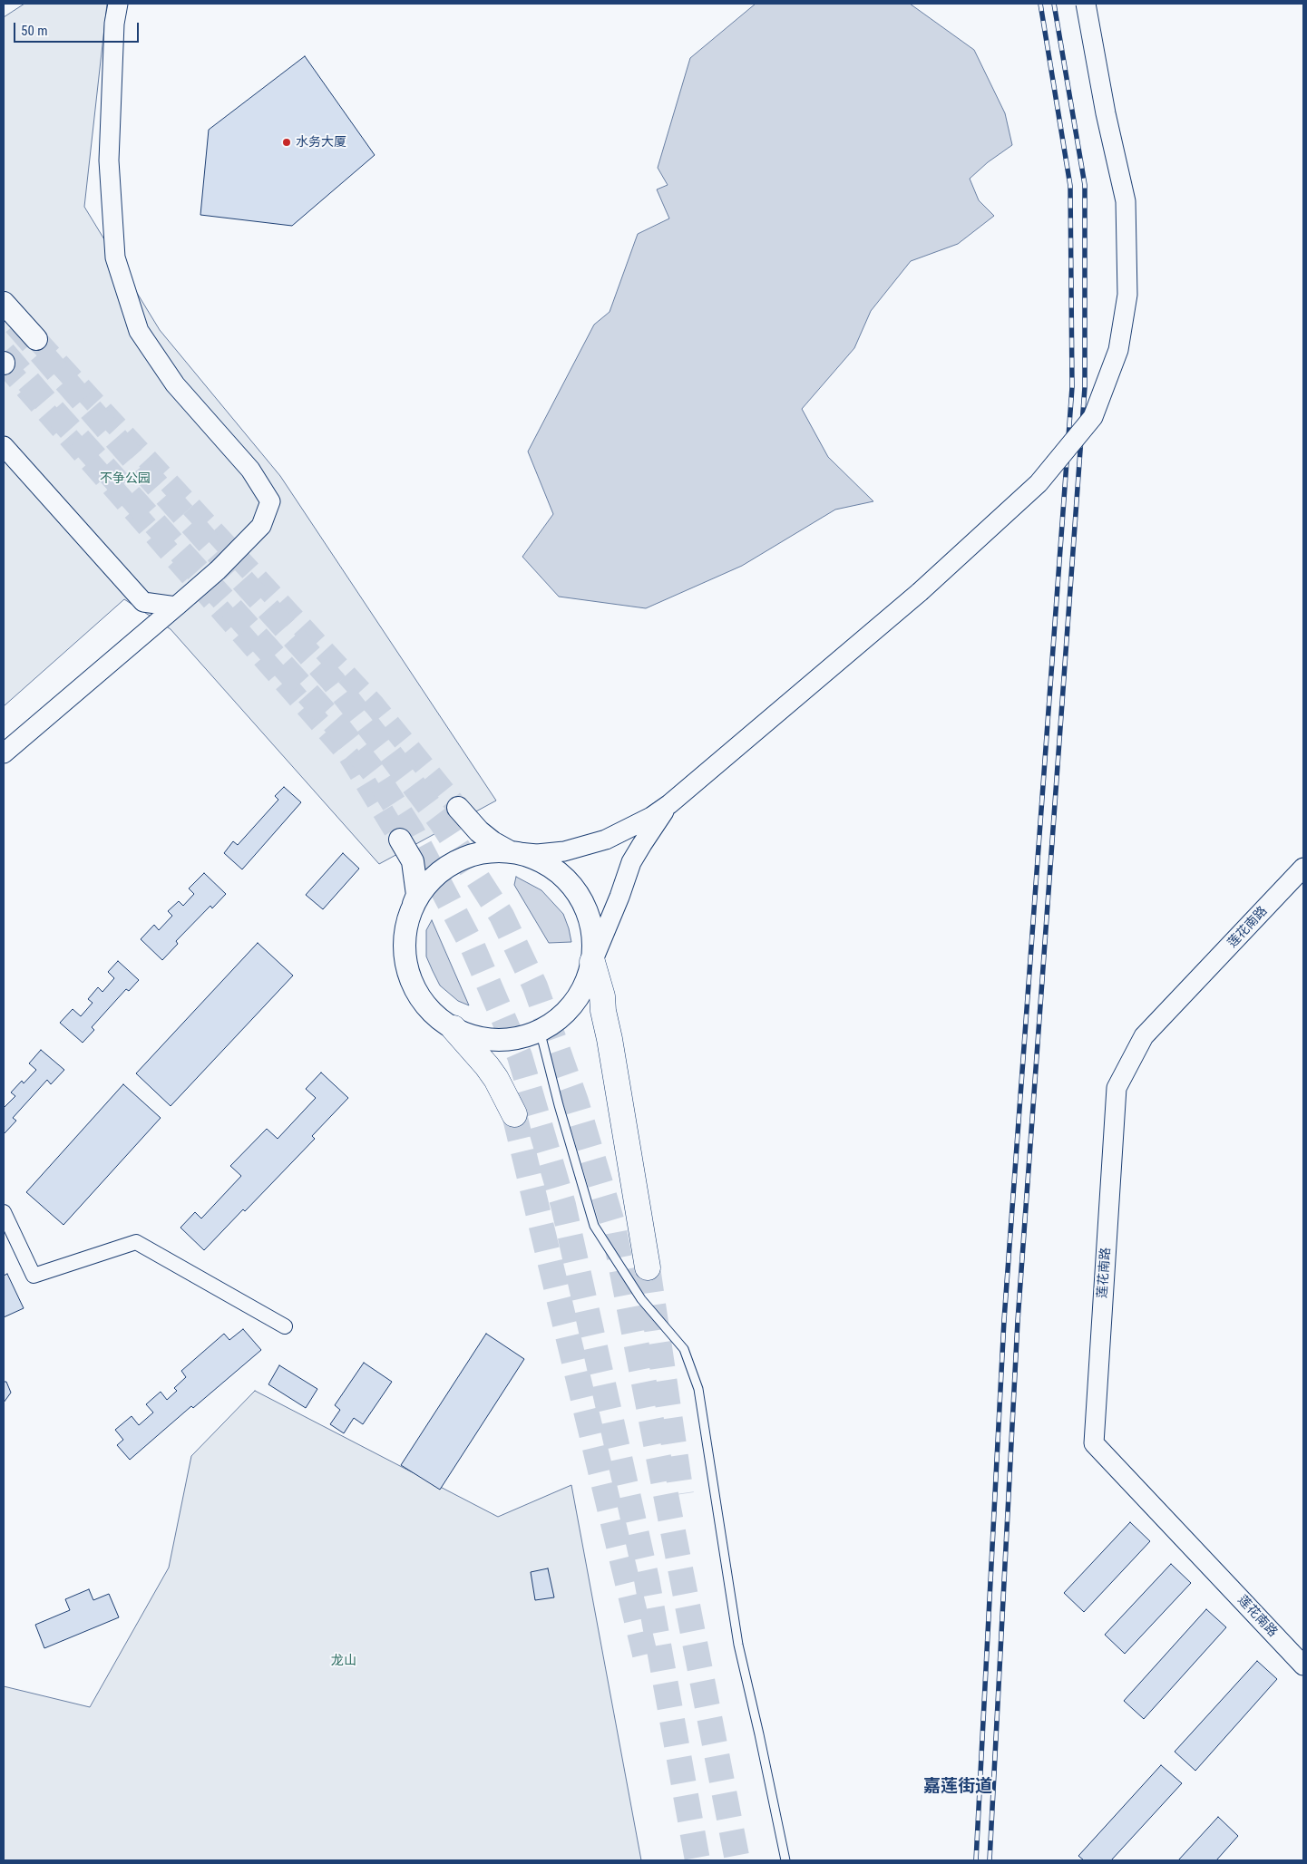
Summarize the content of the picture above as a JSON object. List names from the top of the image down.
{
  "streets": {
    "street": ["莲花南路"]
  },
  "districts": ["嘉莲街道"],
  "parks": ["不争公园", "龙山"],
  "places": ["水务大厦"],
  "scale_bar": "50 m"
}
